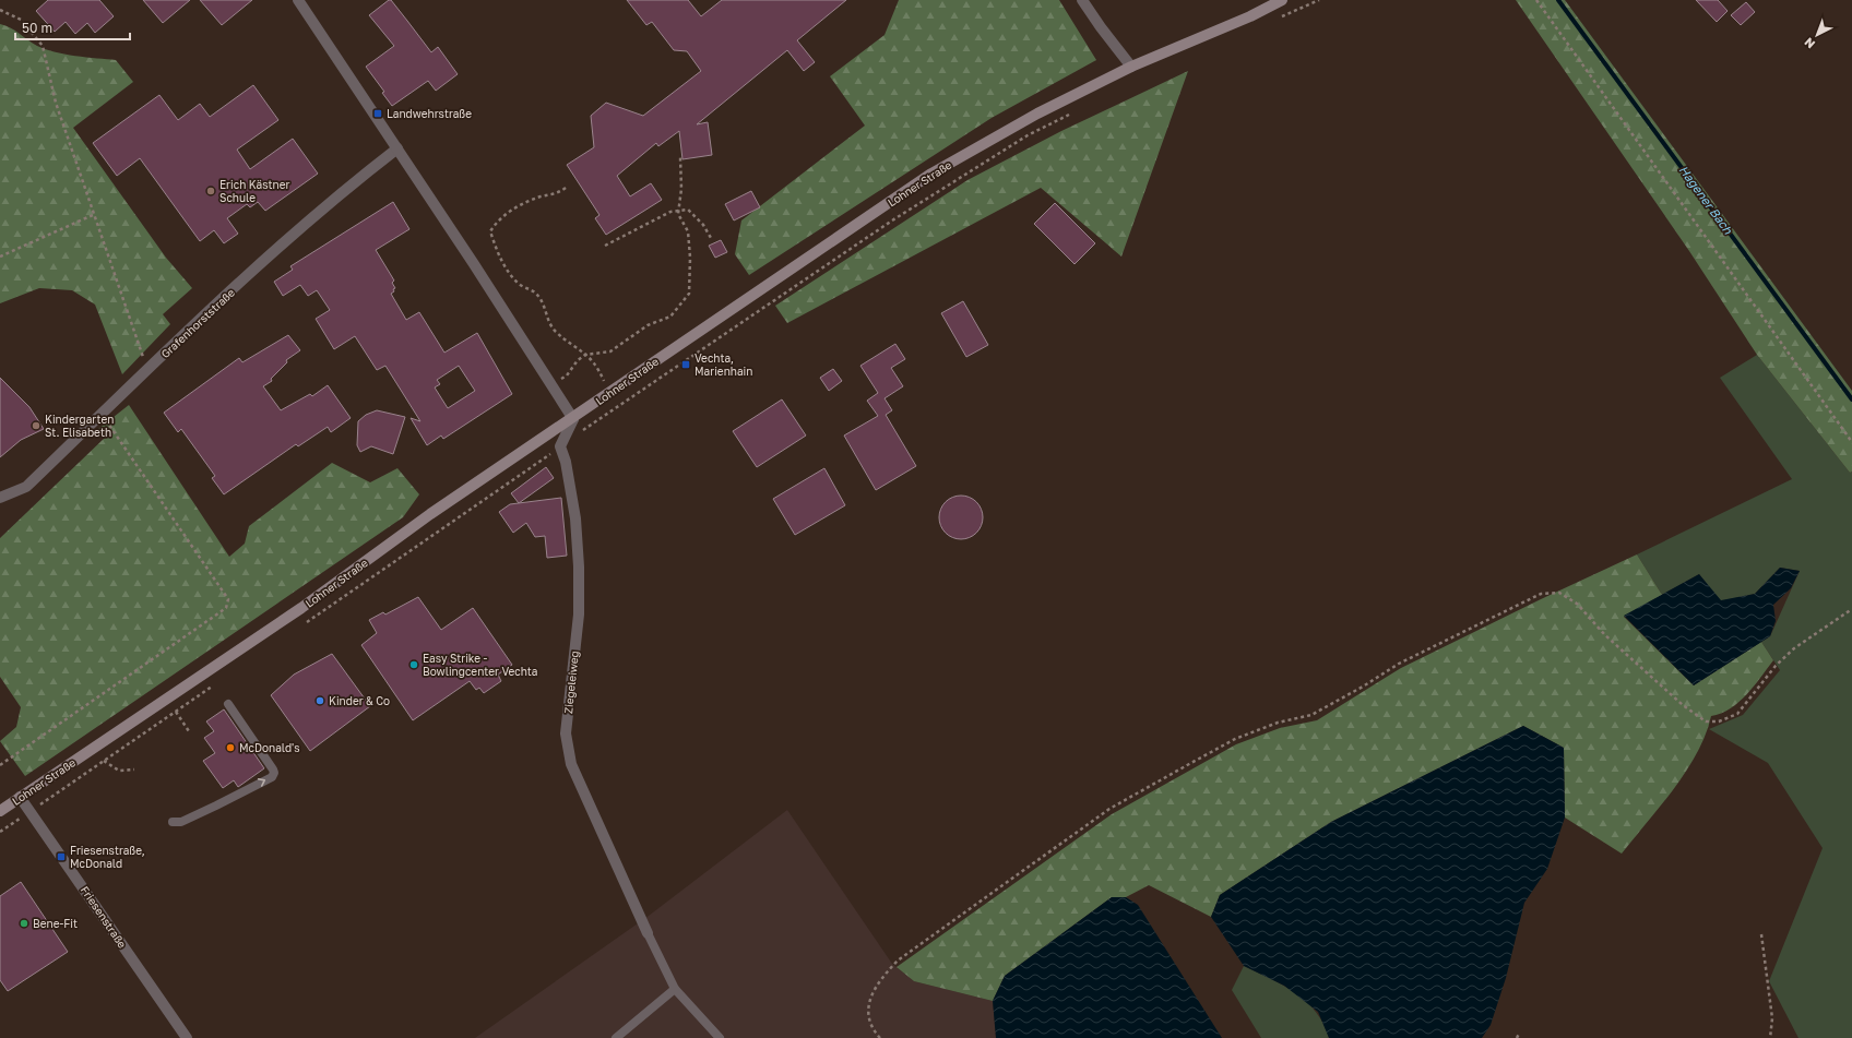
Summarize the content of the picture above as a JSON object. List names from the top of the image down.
{
  "streets": {
    "main road": ["Lohner Straße"],
    "street": ["Grafenhorststraße", "Ziegeleiweg", "Friesenstraße"]
  },
  "crossings": [
    ["Lohner Straße", "Ziegeleiweg"],
    ["Lohner Straße", "Friesenstraße"]
  ],
  "water": ["Hagener Bach"],
  "places": {
    "transit": ["Landwehrstraße", "Vechta, Marienhain", "Friesenstraße, McDonald"],
    "other": [
      "Erich Kästner Schule",
      "Kindergarten St. Elisabeth",
      "Easy Strike - Bowlingcenter Vechta",
      "Kinder & Co",
      "McDonald's",
      "Bene-Fit"
    ]
  },
  "scale_bar": "50 m",
  "north": "bottom left"
}
